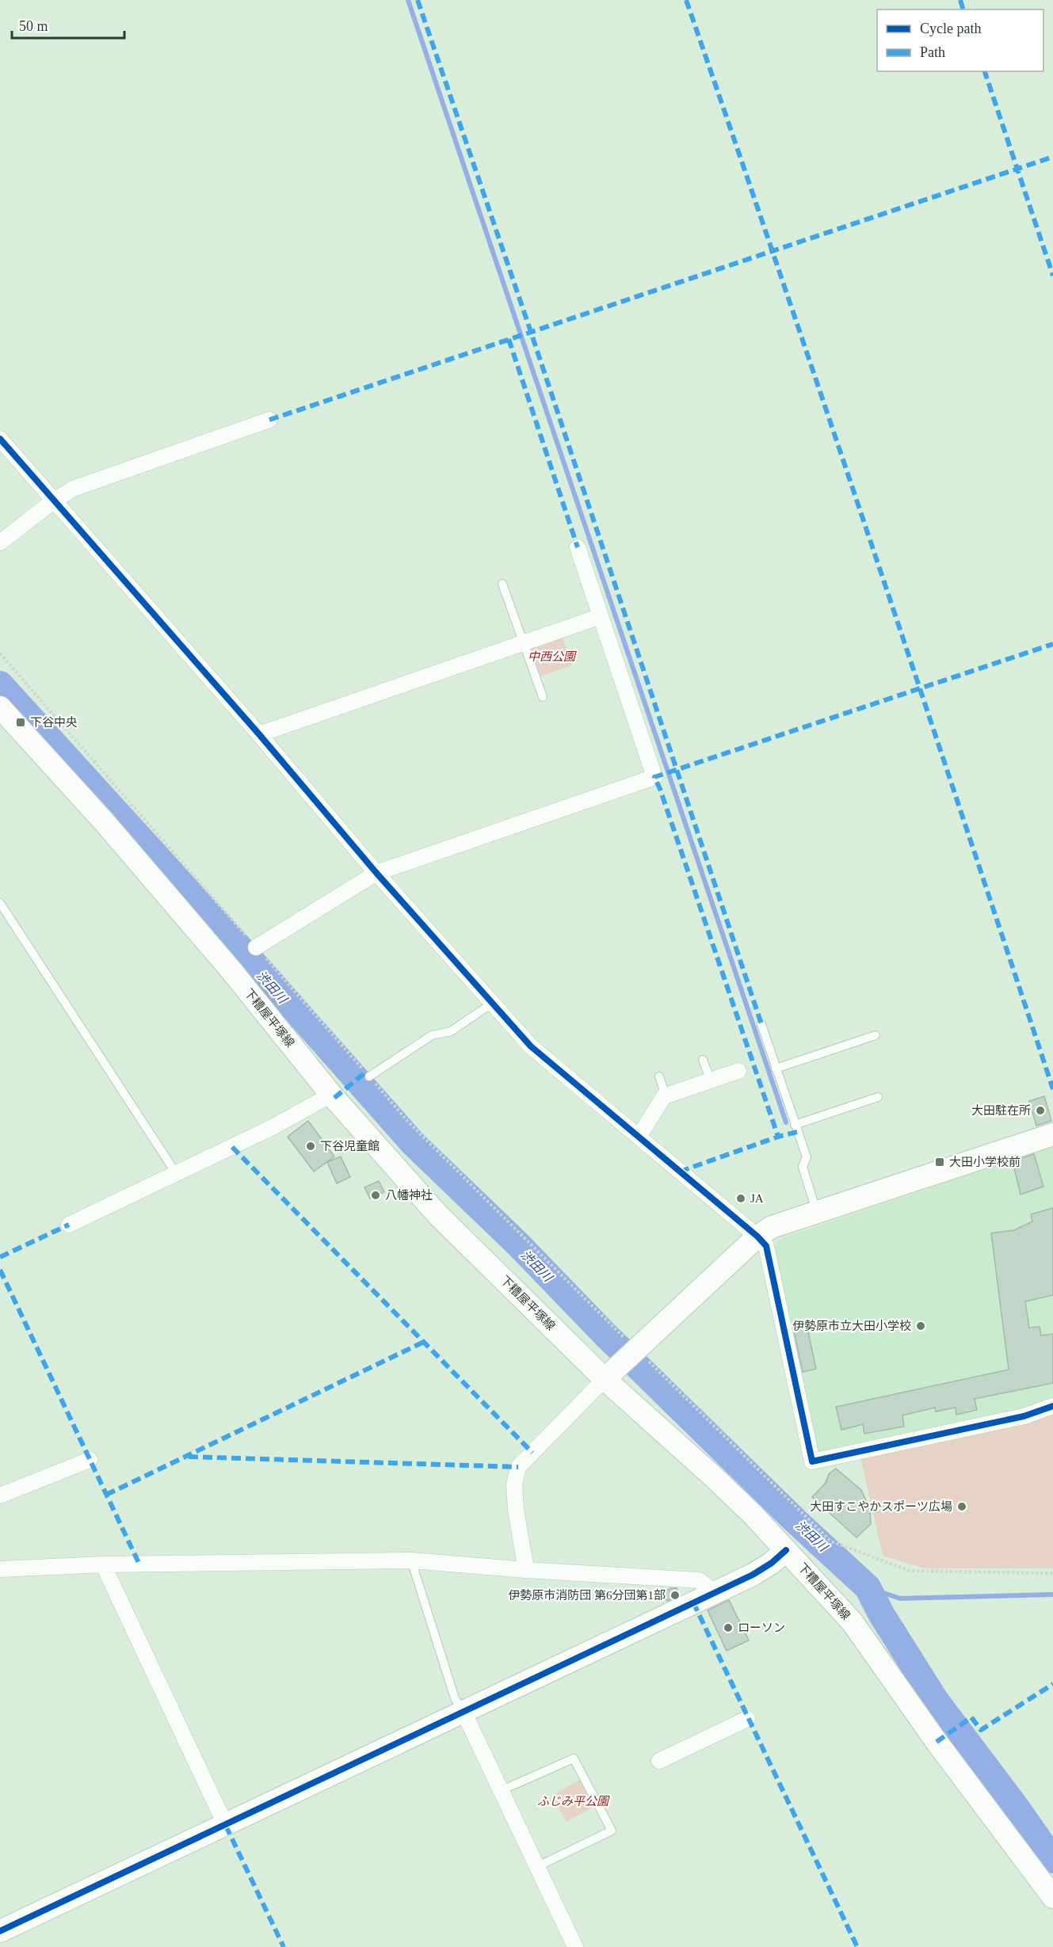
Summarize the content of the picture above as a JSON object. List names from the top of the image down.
{
  "streets": {
    "main road": ["下糟屋平塚線"]
  },
  "water": ["渋田川"],
  "parks": ["中西公園", "ふじみ平公園"],
  "places": {
    "transit": ["下谷中央", "大田小学校前"],
    "other": [
      "大田駐在所",
      "下谷児童館",
      "八幡神社",
      "JA",
      "伊勢原市立大田小学校",
      "大田すこやかスポーツ広場",
      "伊勢原市消防団 第6分団第1部",
      "ローソン"
    ]
  },
  "legend": ["Cycle path", "Path"],
  "scale_bar": "50 m"
}
